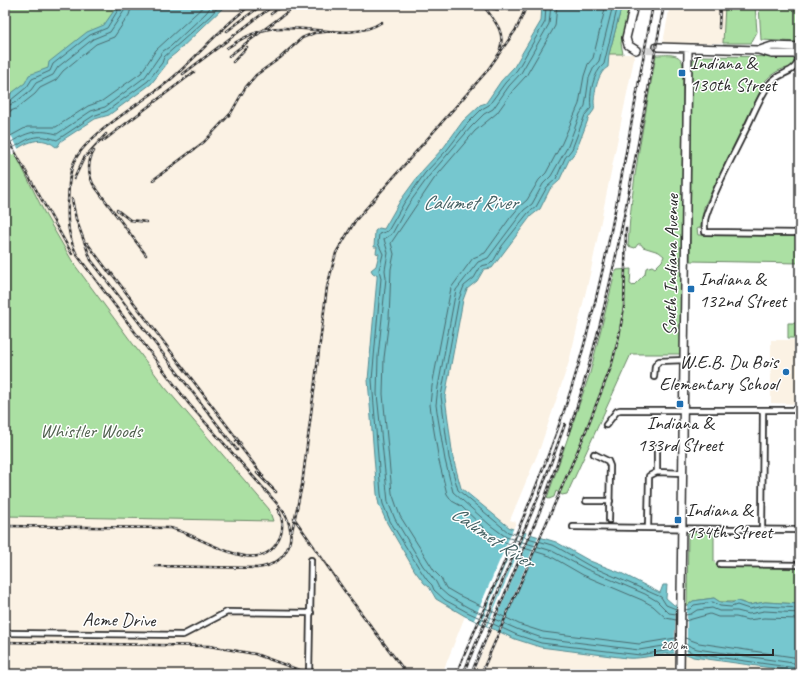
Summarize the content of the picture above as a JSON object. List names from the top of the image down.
{
  "streets": {
    "main road": ["South Indiana Avenue"],
    "street": ["Acme Drive"]
  },
  "water": ["Calumet River"],
  "parks": ["Whistler Woods"],
  "places": {
    "transit": [
      "Indiana & 130th Street",
      "Indiana & 132nd Street",
      "Indiana & 133rd Street",
      "Indiana & 134th Street"
    ],
    "other": ["W.E.B. Du Bois Elementary School"]
  },
  "scale_bar": "200 m"
}
